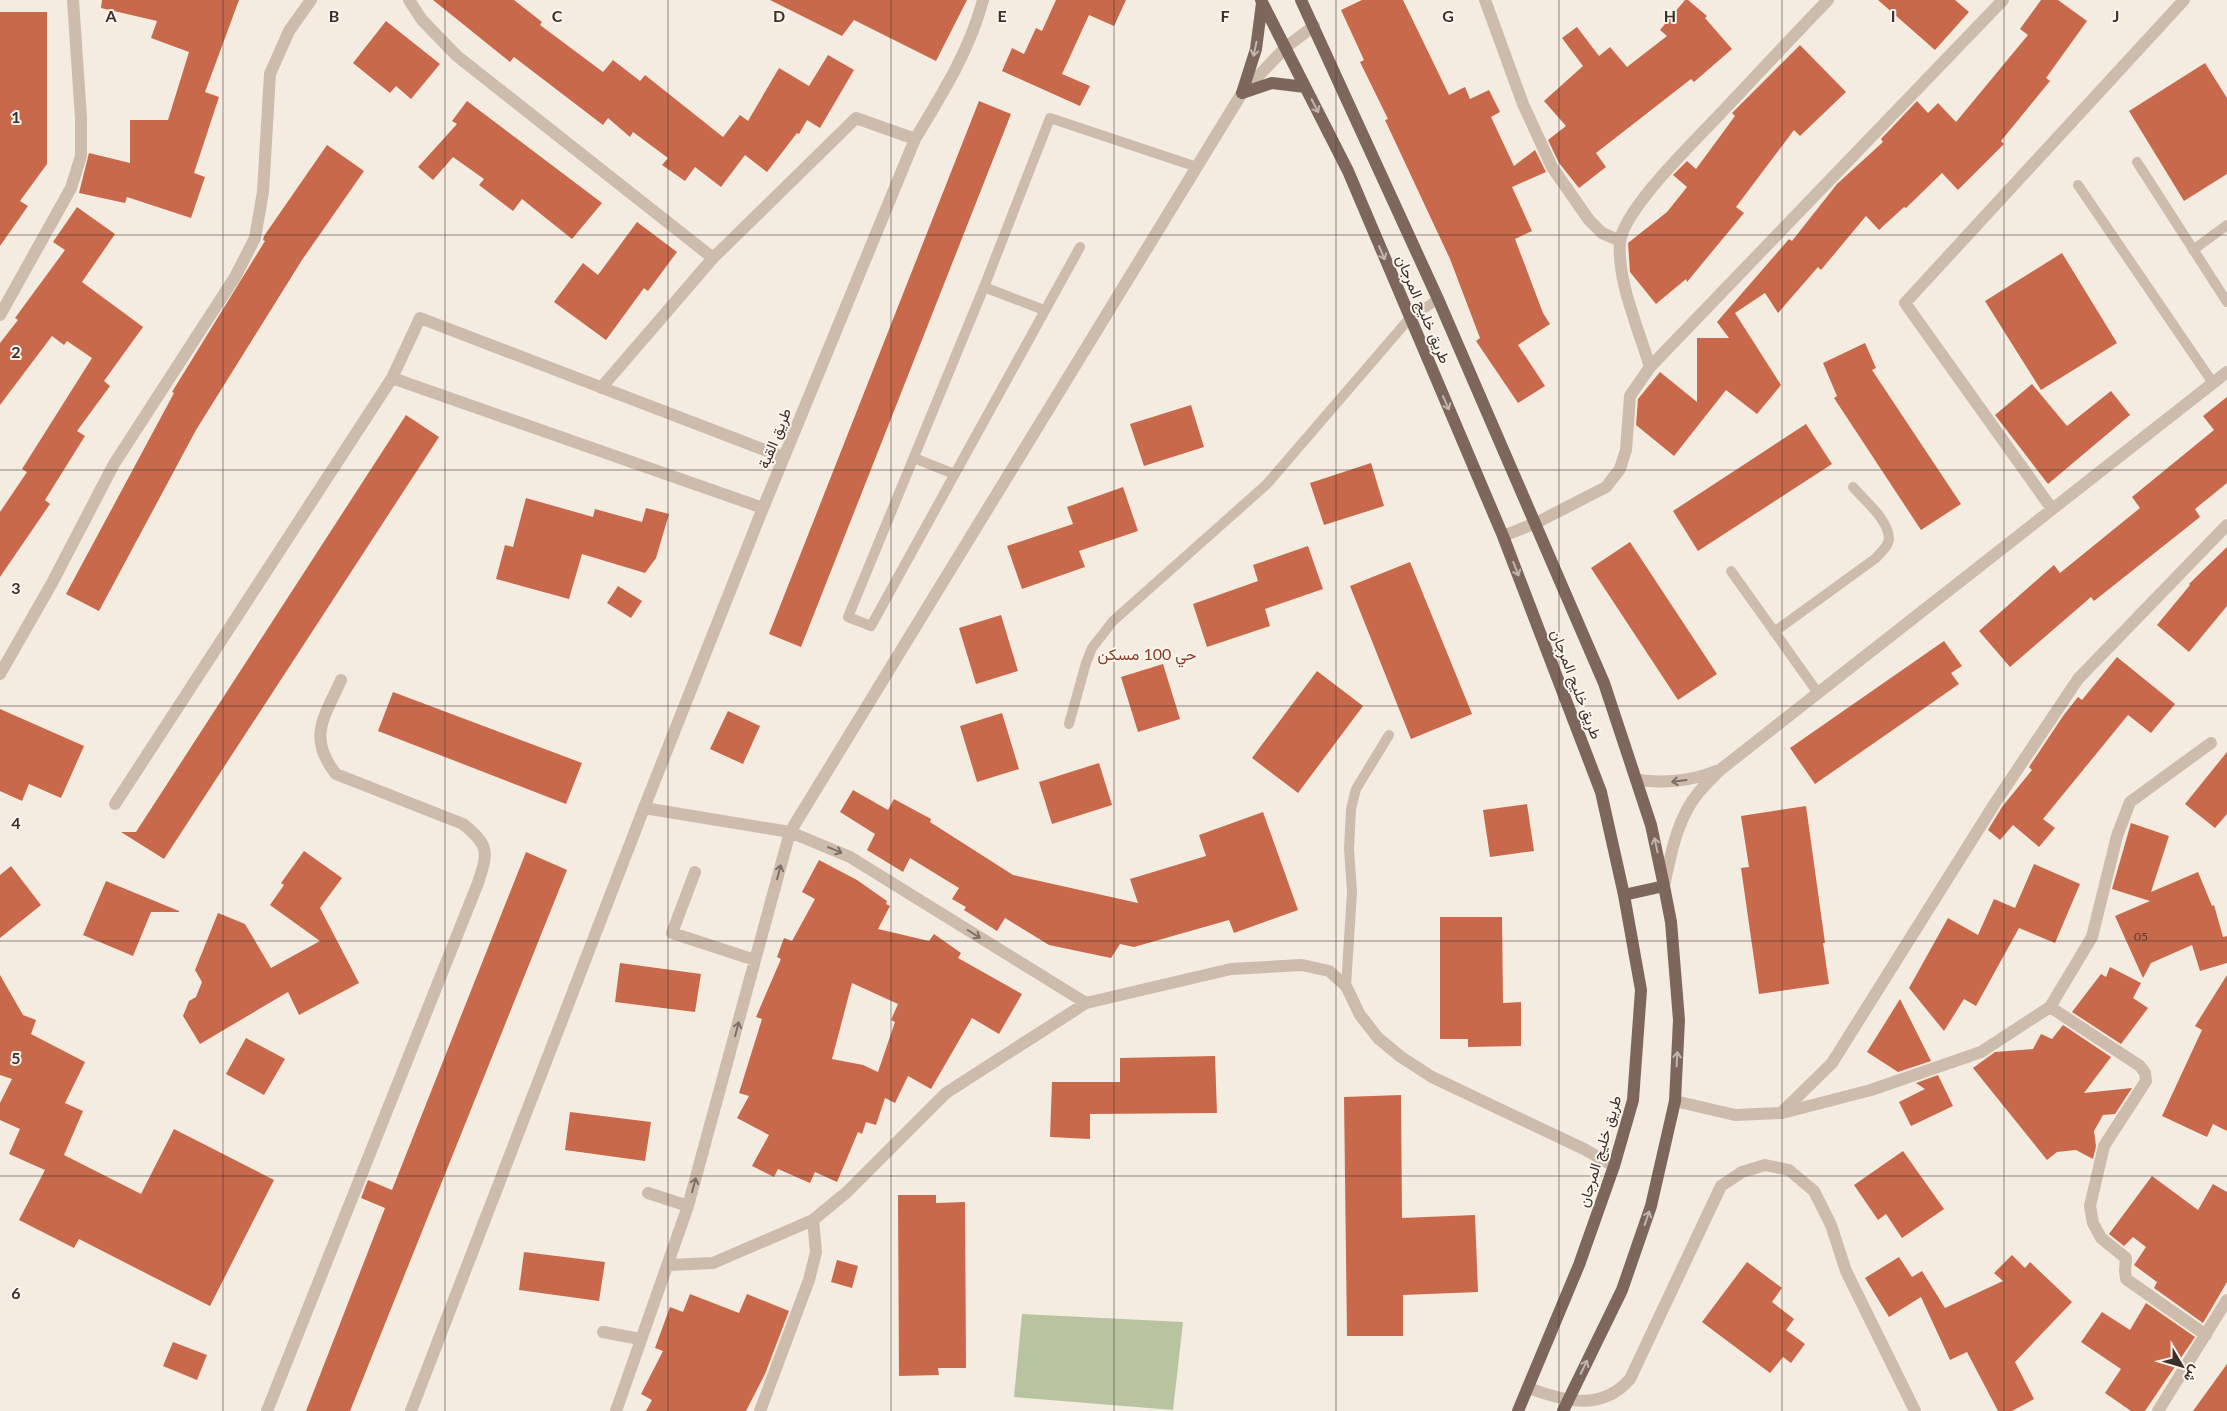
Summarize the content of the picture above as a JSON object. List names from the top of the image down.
{
  "streets": {
    "main road": ["طريق خليج المرجان"],
    "street": ["طريق القبة"]
  },
  "districts": ["حي 100 مسكن"],
  "house_numbers": ["05"],
  "north": "bottom right",
  "grid": {
    "columns": [
      "A",
      "B",
      "C",
      "D",
      "E",
      "F",
      "G",
      "H",
      "I",
      "J"
    ],
    "rows": [
      "1",
      "2",
      "3",
      "4",
      "5",
      "6"
    ]
  }
}
